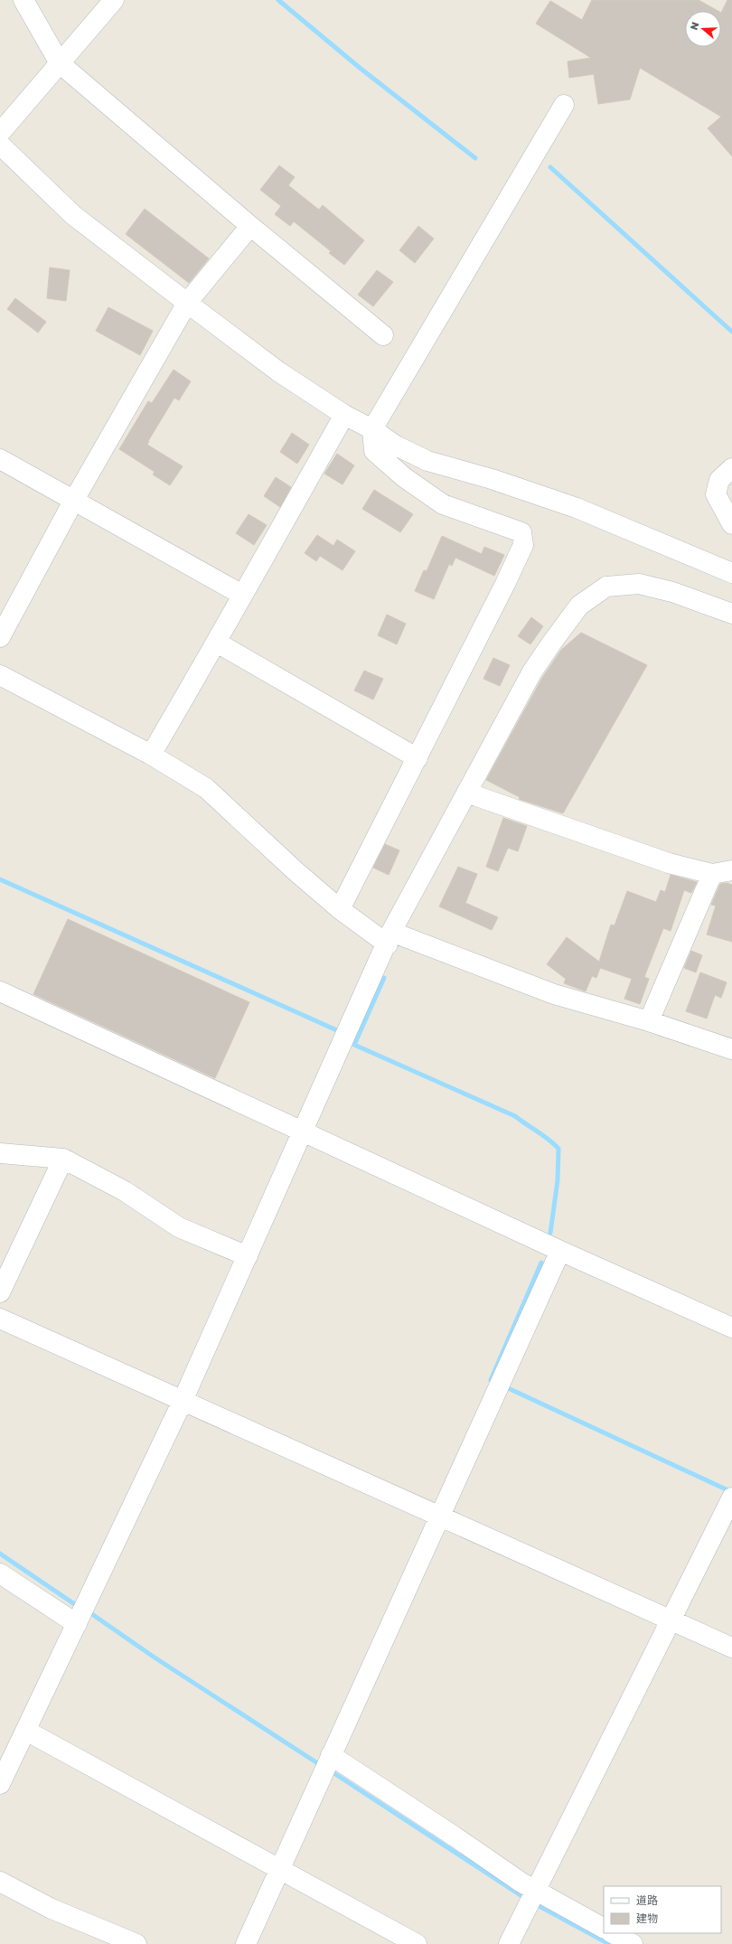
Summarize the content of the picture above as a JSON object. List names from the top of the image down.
{
  "legend": ["道路", "建物"],
  "north": "left"
}
